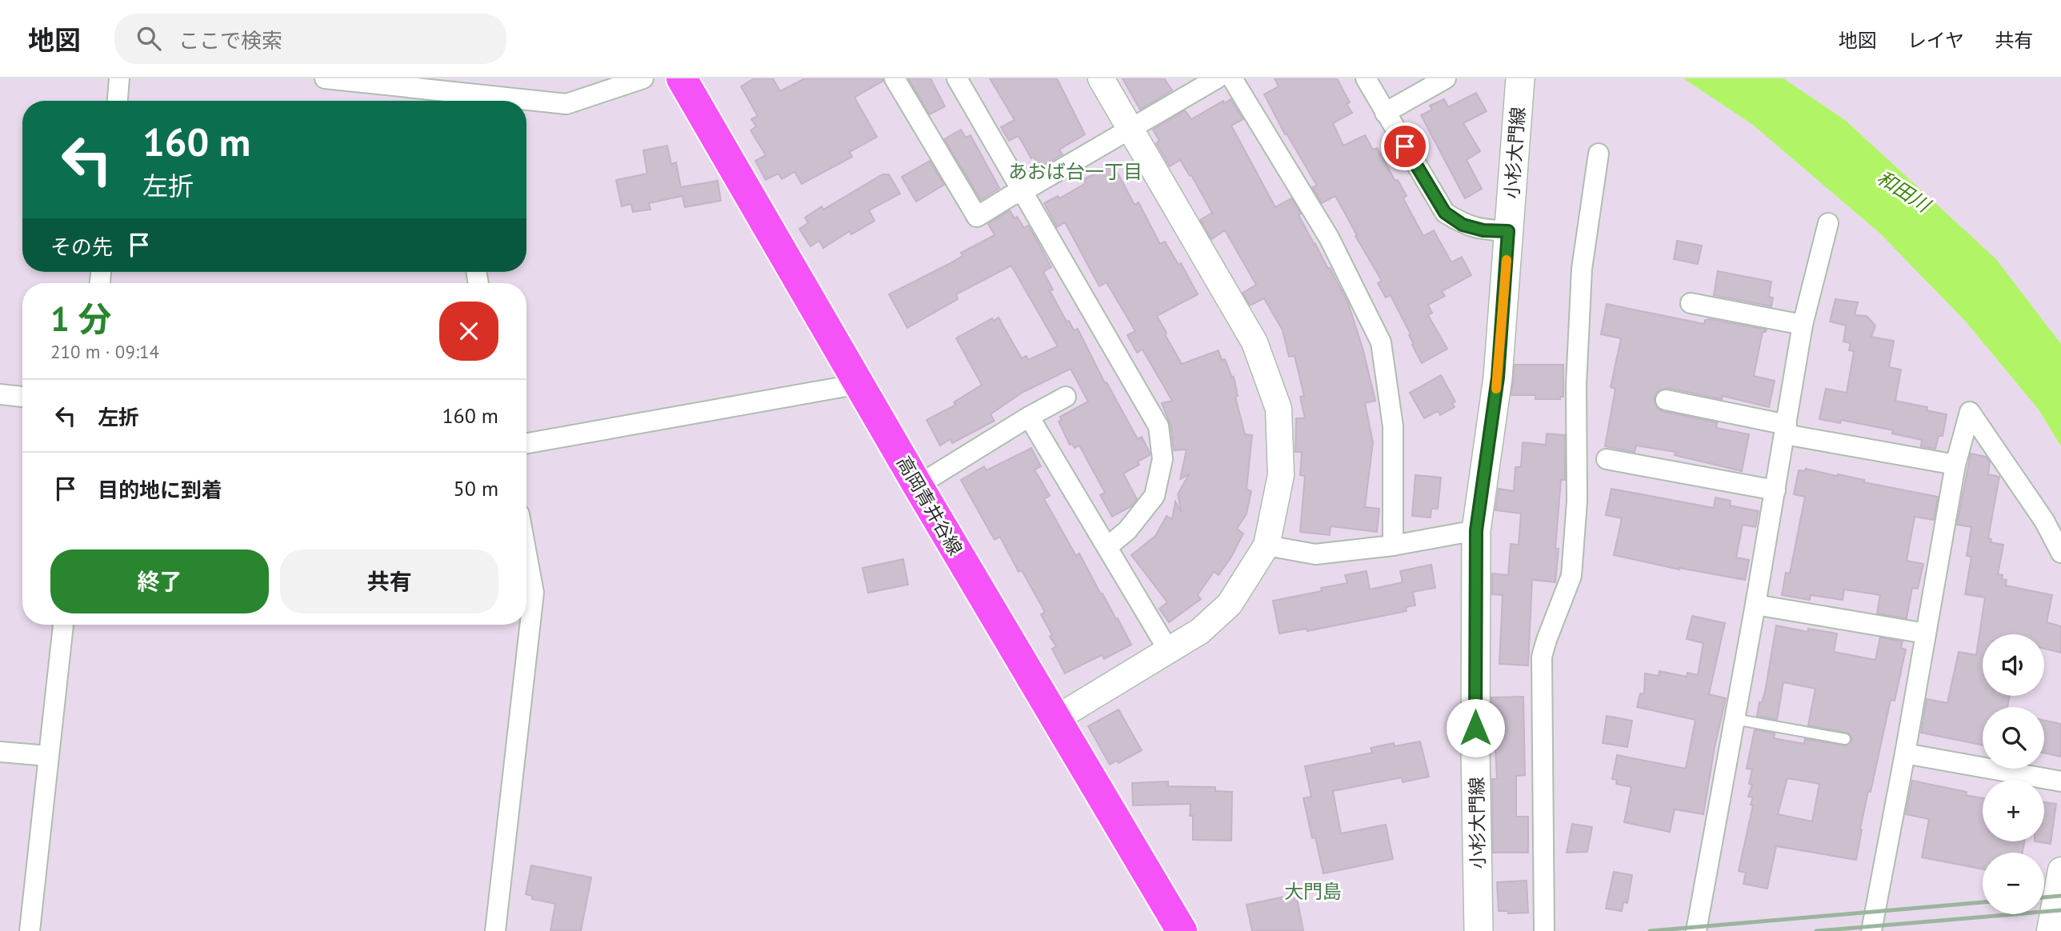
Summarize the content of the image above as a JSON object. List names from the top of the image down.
{
  "streets": {
    "main road": ["小杉大門線", "高岡青井谷線"]
  },
  "districts": ["あおば台一丁目", "大門島"],
  "water": ["和田川"],
  "page": {
    "header": "地図",
    "search": "ここで検索",
    "nav": ["地図", "レイヤ", "共有"],
    "turn": ["160 m", "左折"],
    "then": "その先",
    "heading": ["1 分", "210 m · 09:14"],
    "list": [
      {
        "name": "左折",
        "value": "160 m"
      },
      {
        "name": "目的地に到着",
        "value": "50 m"
      }
    ],
    "buttons": ["終了", "共有"],
    "map_buttons": ["+", "−"]
  }
}
